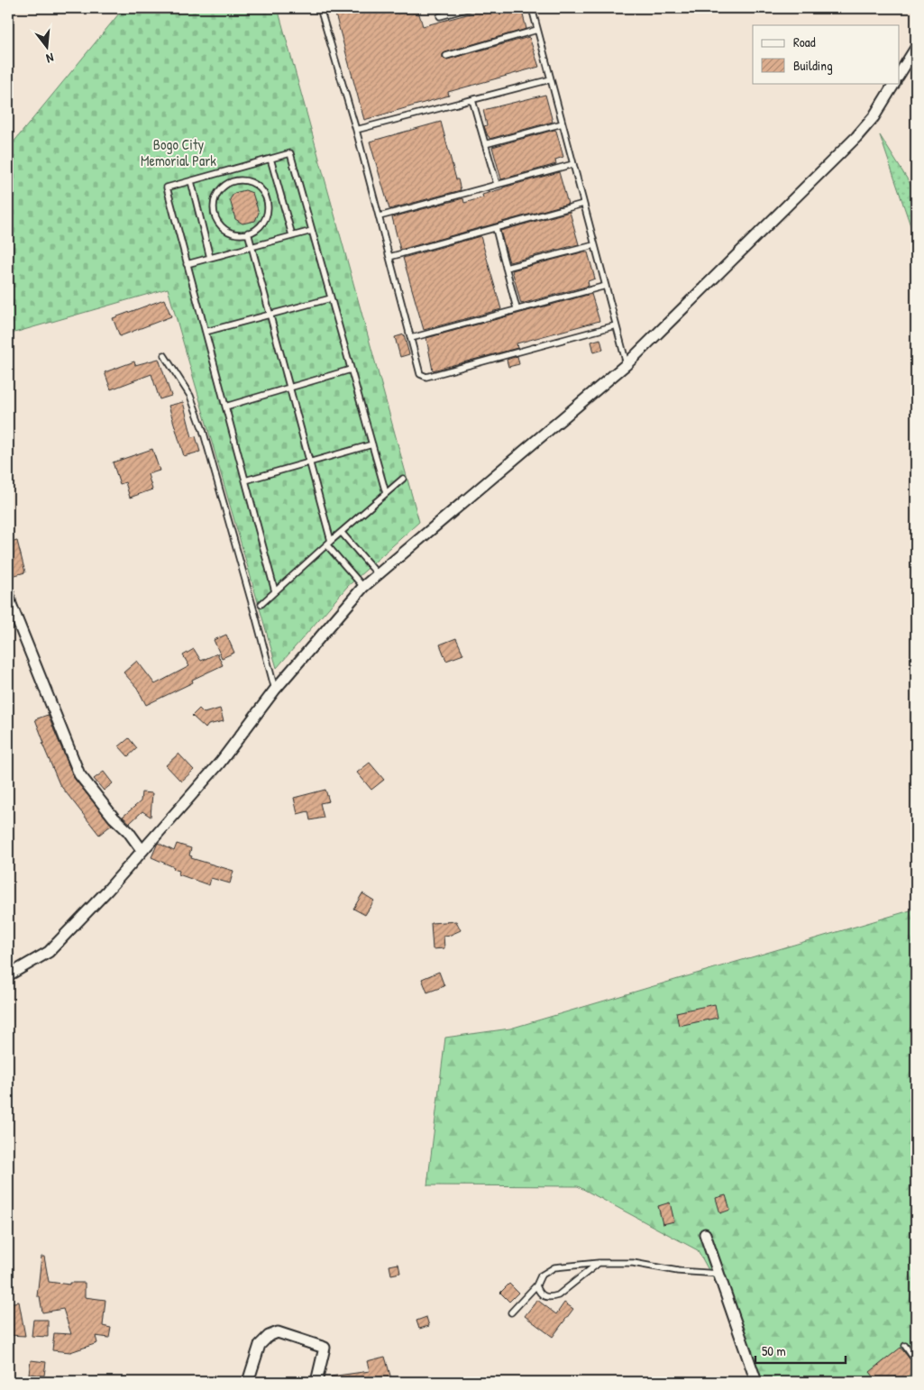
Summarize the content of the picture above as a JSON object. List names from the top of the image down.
{
  "parks": ["Bogo City Memorial Park"],
  "legend": ["Road", "Building"],
  "scale_bar": "50 m",
  "north": "bottom"
}
